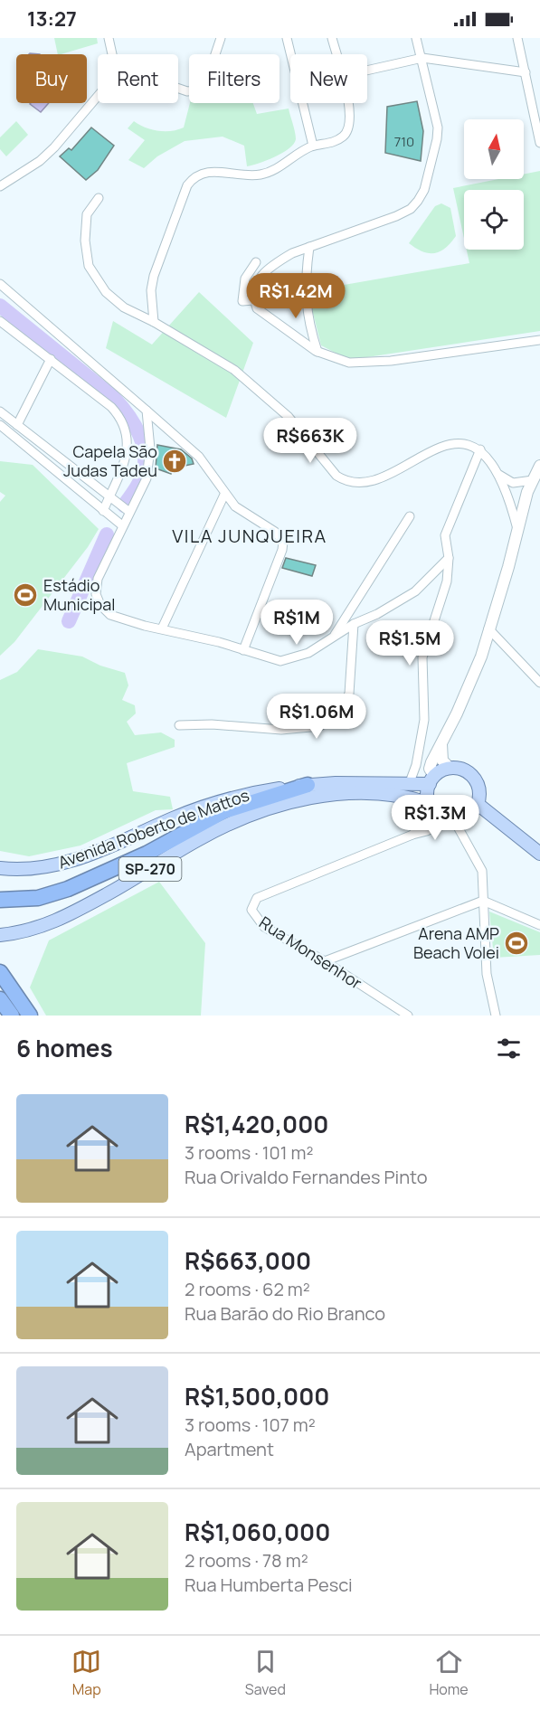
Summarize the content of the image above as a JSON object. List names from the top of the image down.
{
  "streets": {
    "main road": ["Avenida Roberto de Mattos", "SP-270"],
    "street": ["Rua Monsenhor"]
  },
  "crossings": [
    ["Avenida Roberto de Mattos", "SP-270"],
    ["Avenida Roberto de Mattos", "Rua Monsenhor"],
    ["SP-270", "Rua Monsenhor"]
  ],
  "districts": ["VILA JUNQUEIRA"],
  "places": {
    "church": ["Capela São Judas Tadeu"],
    "sports": ["Estádio Municipal", "Arena AMP Beach Volei"]
  },
  "house_numbers": ["710"],
  "north": "top",
  "page": {
    "status": "13:27",
    "chip": [
      "Buy",
      "Rent",
      "Filters",
      "New"
    ],
    "price": [
      "R$1.42M",
      "R$663K",
      "R$1M",
      "R$1.5M",
      "R$1.06M",
      "R$1.3M"
    ],
    "heading": "6 homes",
    "list": [
      {
        "name": "R$1,420,000",
        "note": "3 rooms · 101 m² · Rua Orivaldo Fernandes Pinto"
      },
      {
        "name": "R$663,000",
        "note": "2 rooms · 62 m² · Rua Barão do Rio Branco"
      },
      {
        "name": "R$1,500,000",
        "note": "3 rooms · 107 m² · Apartment"
      },
      {
        "name": "R$1,060,000",
        "note": "2 rooms · 78 m² · Rua Humberta Pesci"
      }
    ],
    "tabs": ["Map", "Saved", "Home"]
  }
}
